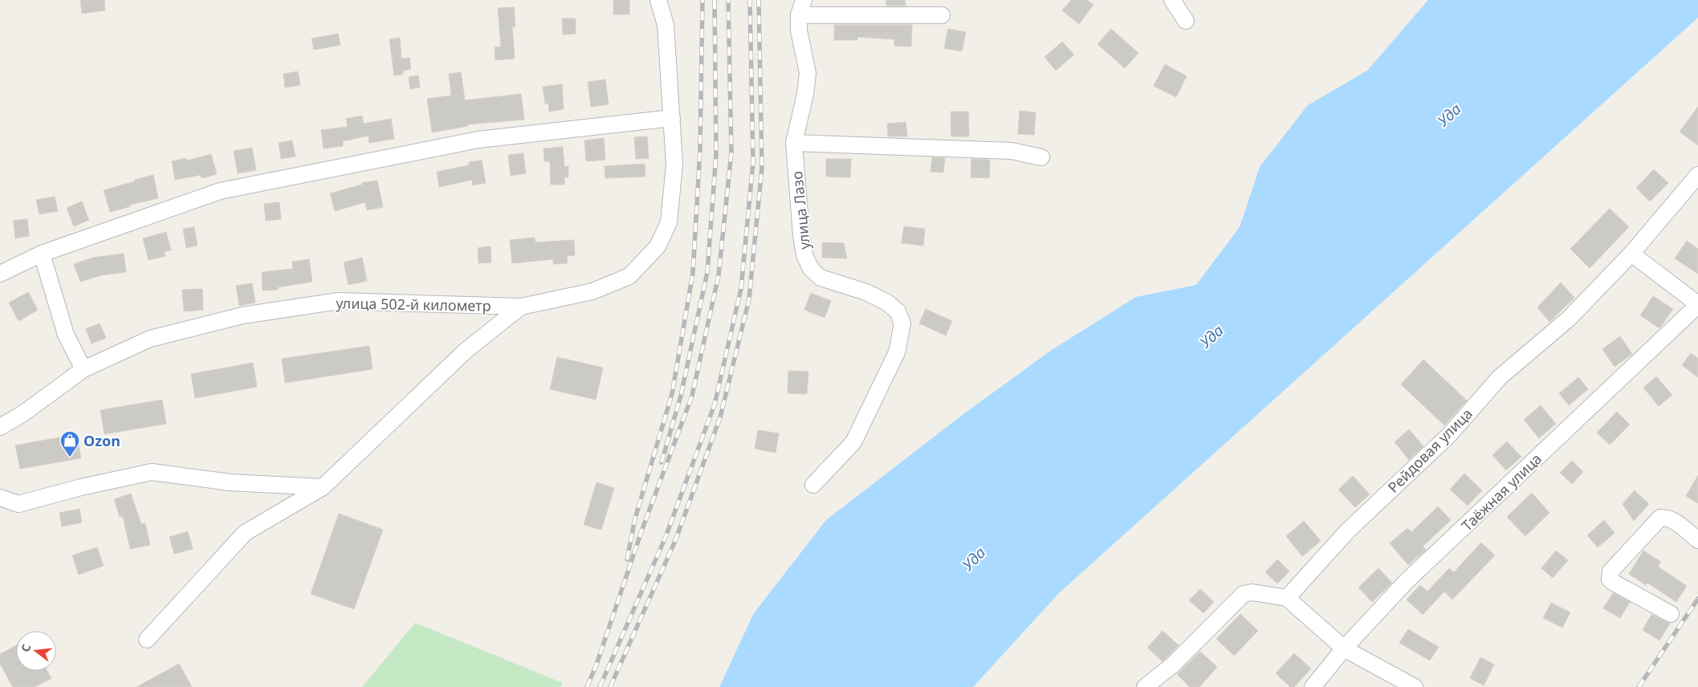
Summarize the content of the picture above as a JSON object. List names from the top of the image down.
{
  "streets": {
    "street": [
      "улица Лазо",
      "улица 502-й километр",
      "Рейдовая улица",
      "Таёжная улица"
    ]
  },
  "water": ["Уда"],
  "places": {
    "shop": ["Ozon"]
  },
  "north": "left"
}
